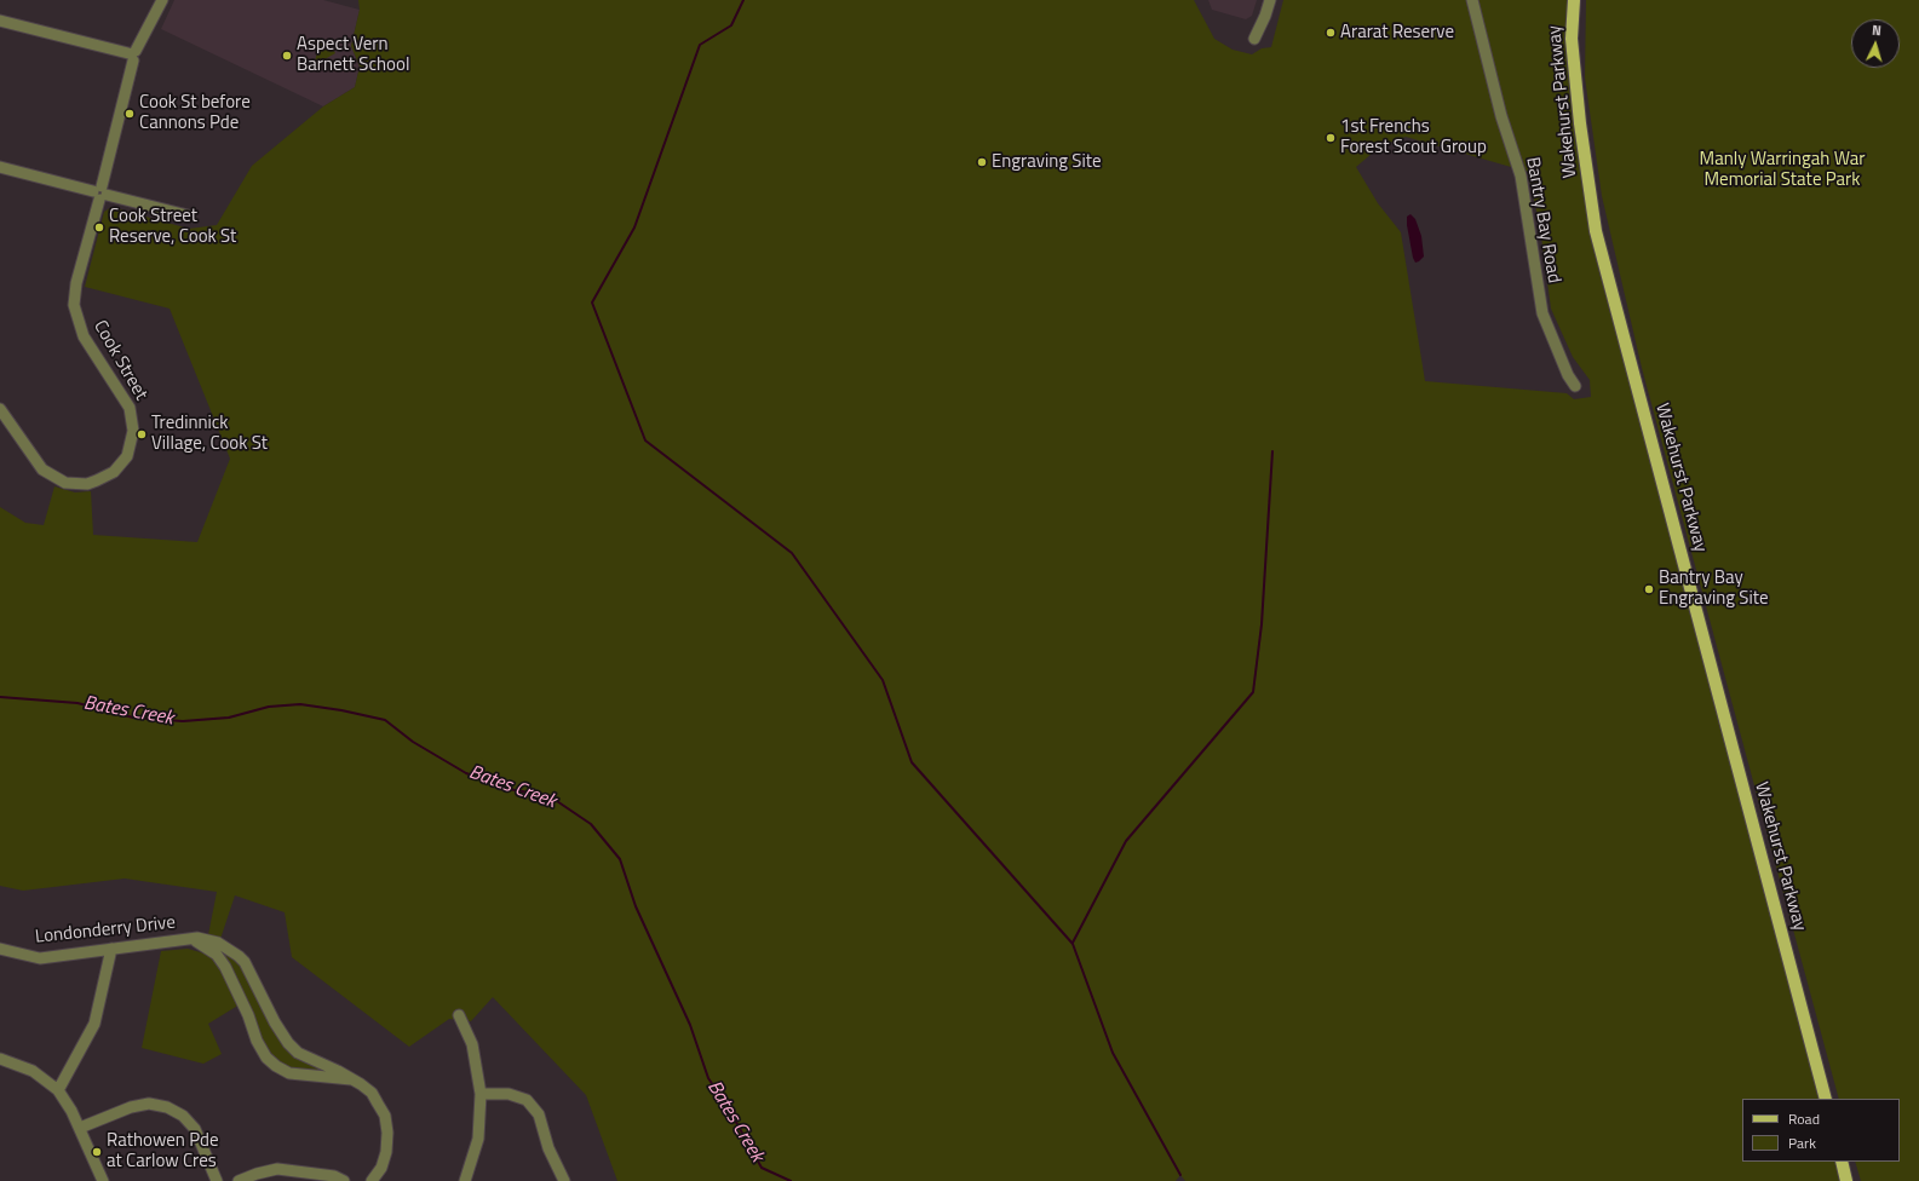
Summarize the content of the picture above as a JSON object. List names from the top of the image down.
{
  "streets": {
    "main road": ["Wakehurst Parkway"],
    "street": ["Bantry Bay Road", "Cook Street", "Londonderry Drive"]
  },
  "water": ["Bates Creek"],
  "parks": ["Manly Warringah War Memorial State Park"],
  "places": [
    "Ararat Reserve",
    "Aspect Vern Barnett School",
    "Cook St before Cannons Pde",
    "1st Frenchs Forest Scout Group",
    "Engraving Site",
    "Cook Street Reserve, Cook St",
    "Tredinnick Village, Cook St",
    "Bantry Bay Engraving Site",
    "Rathowen Pde at Carlow Cres"
  ],
  "legend": ["Road", "Park"],
  "north": "top"
}
